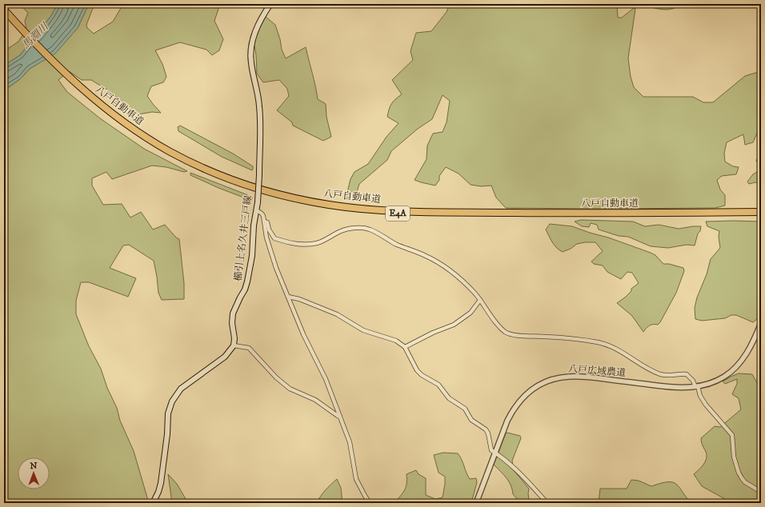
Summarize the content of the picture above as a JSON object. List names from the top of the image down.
{
  "streets": {
    "highway": ["八戸自動車道", "E4A"],
    "main road": ["櫛引上名久井三戸線"],
    "street": ["八戸広域農道"]
  },
  "water": ["馬淵川"],
  "north": "top"
}
